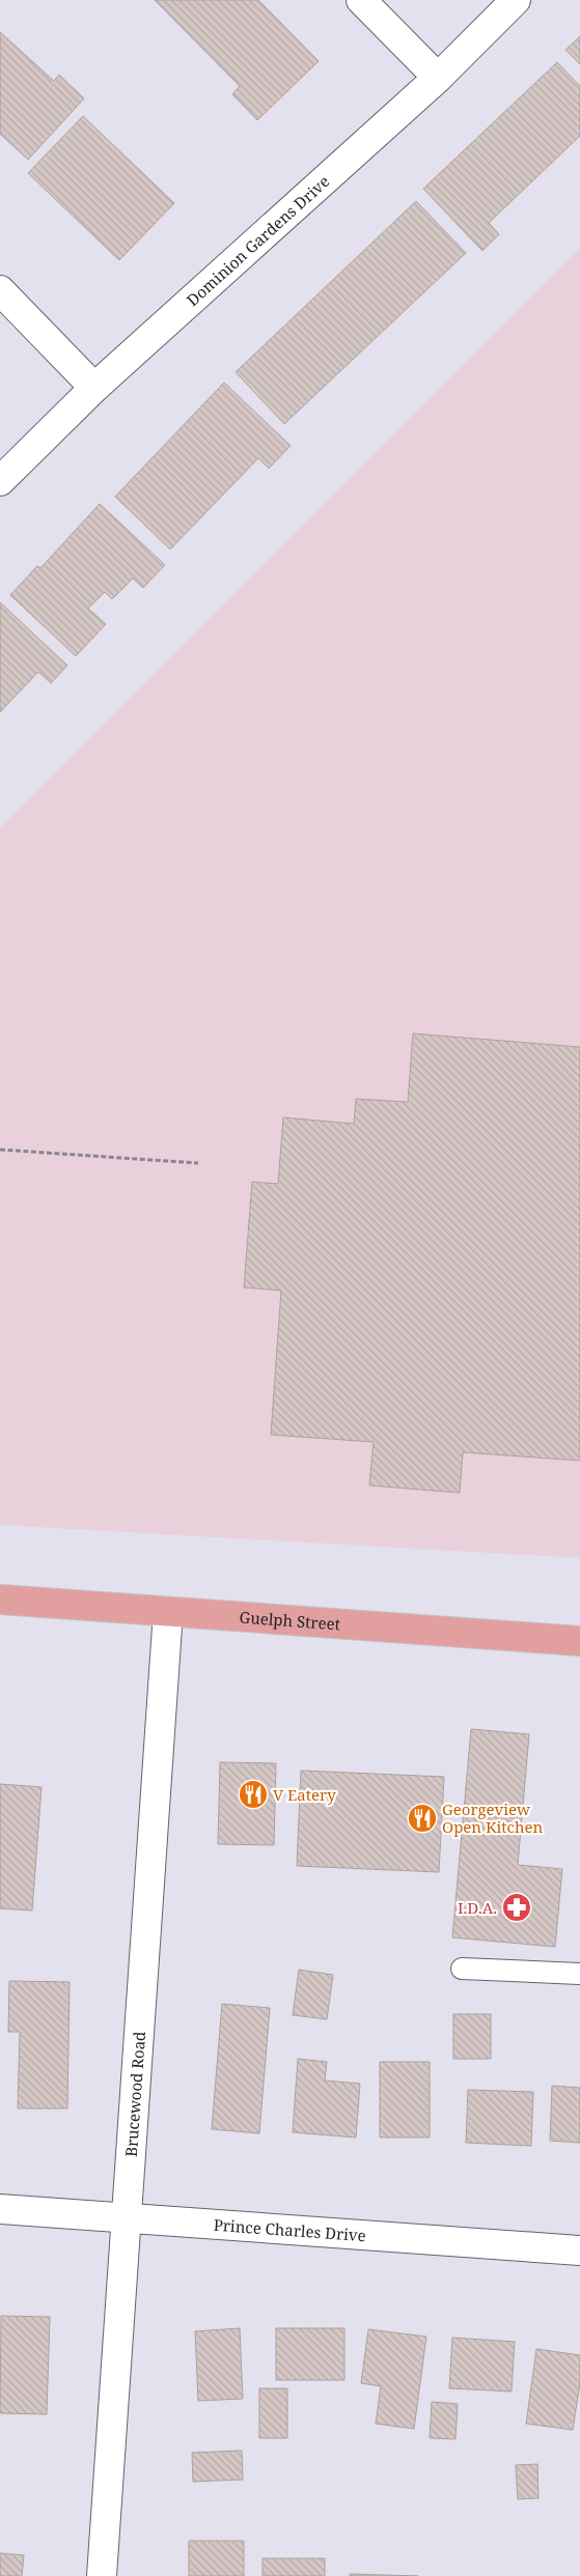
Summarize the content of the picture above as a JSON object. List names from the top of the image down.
{
  "streets": {
    "main road": ["Guelph Street"],
    "street": ["Dominion Gardens Drive", "Brucewood Road", "Prince Charles Drive"]
  },
  "crossings": [
    ["Guelph Street", "Brucewood Road"],
    ["Brucewood Road", "Prince Charles Drive"]
  ],
  "places": {
    "restaurant": ["V Eatery", "Georgeview Open Kitchen"],
    "pharmacy": ["I.D.A."]
  }
}
